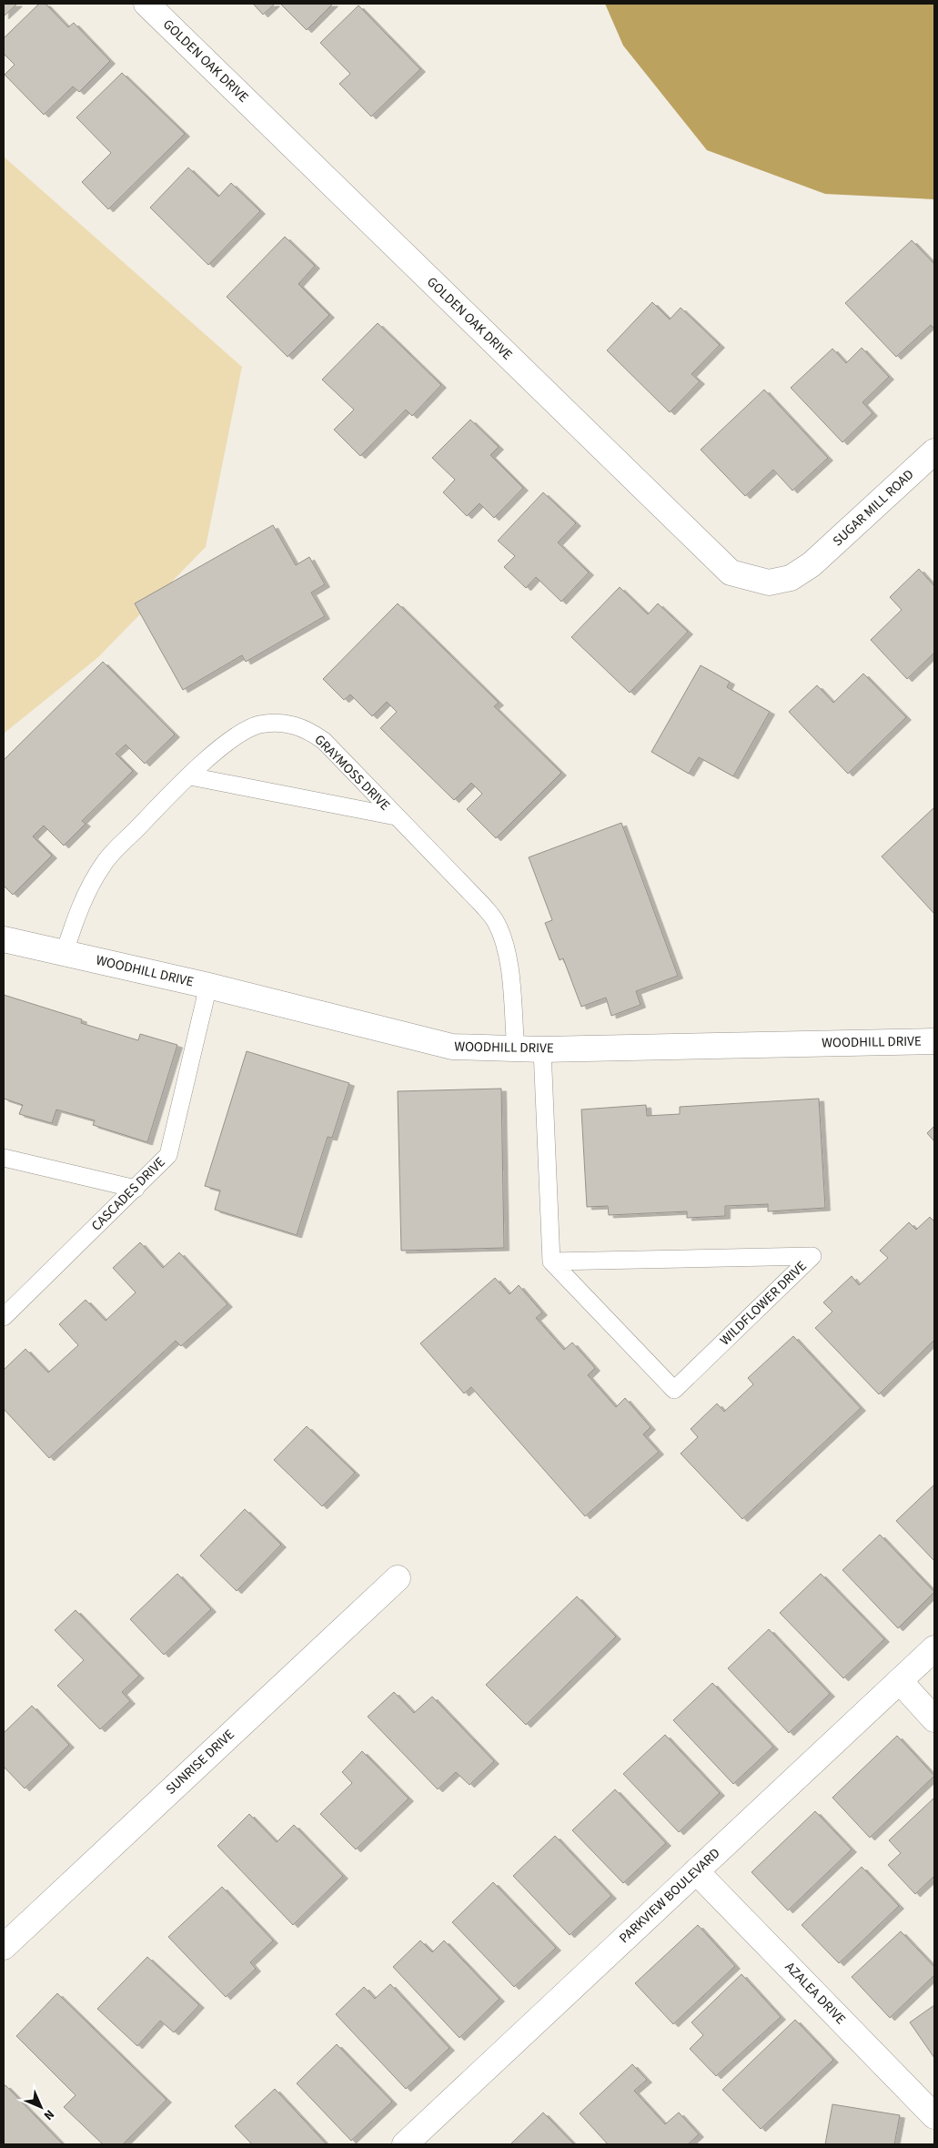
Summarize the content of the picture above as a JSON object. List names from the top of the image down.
{
  "streets": {
    "street": [
      "GOLDEN OAK DRIVE",
      "SUGAR MILL ROAD",
      "WOODHILL DRIVE",
      "SUNRISE DRIVE",
      "PARKVIEW BOULEVARD",
      "AZALEA DRIVE"
    ],
    "lane": ["GRAYMOSS DRIVE", "CASCADES DRIVE", "WILDFLOWER DRIVE"]
  },
  "crossings": [
    ["GOLDEN OAK DRIVE", "SUGAR MILL ROAD"],
    ["GRAYMOSS DRIVE", "WOODHILL DRIVE"],
    ["WOODHILL DRIVE", "CASCADES DRIVE"],
    ["PARKVIEW BOULEVARD", "AZALEA DRIVE"]
  ],
  "north": "bottom right"
}
